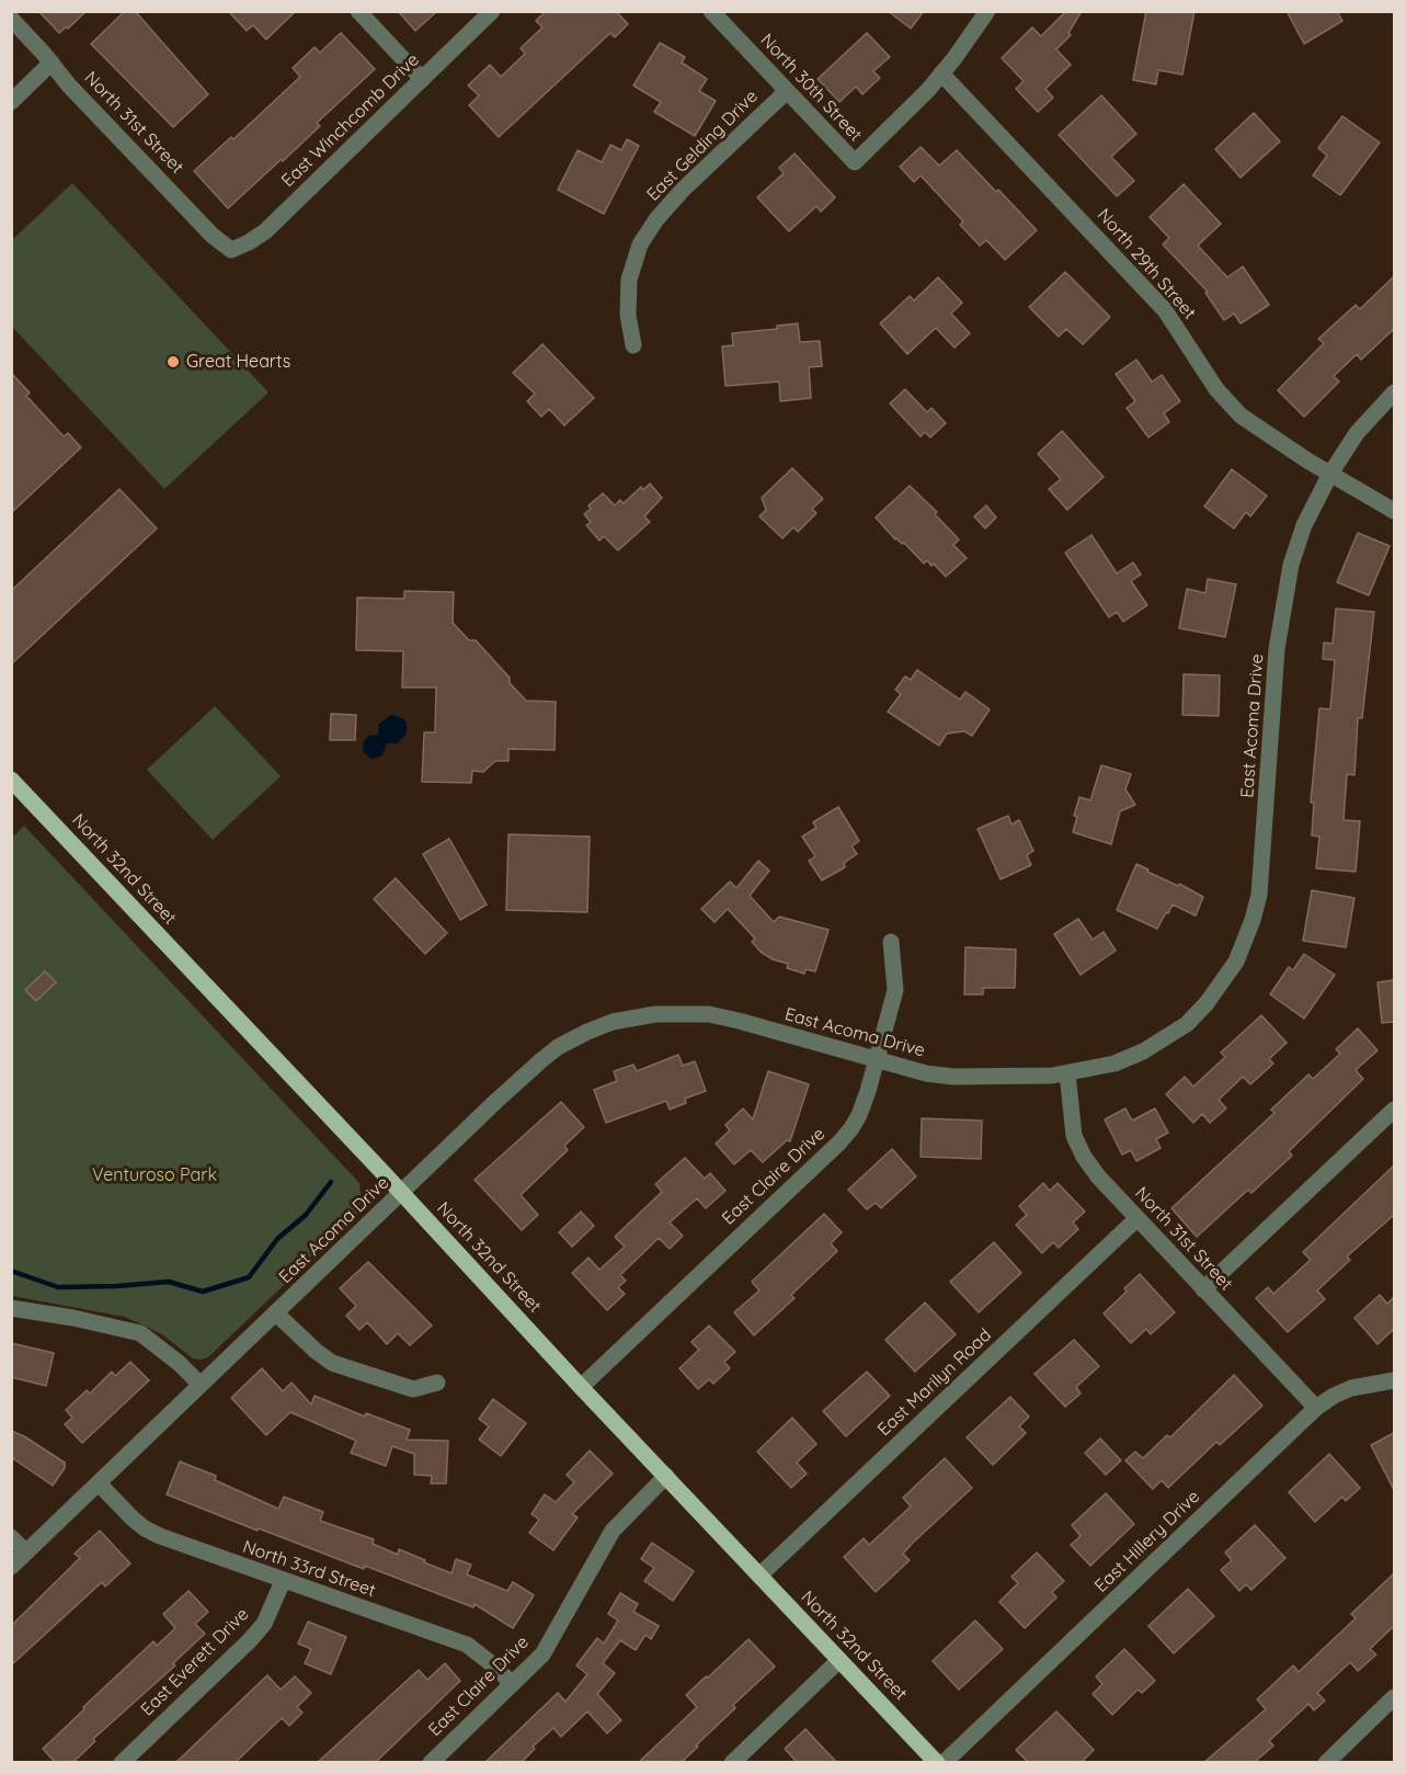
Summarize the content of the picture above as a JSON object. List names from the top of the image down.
{
  "streets": {
    "main road": ["North 32nd Street"],
    "street": [
      "North 30th Street",
      "East Winchcomb Drive",
      "North 31st Street",
      "East Gelding Drive",
      "North 29th Street",
      "East Acoma Drive",
      "East Claire Drive",
      "East Marilyn Road",
      "East Hillery Drive",
      "North 33rd Street",
      "East Everett Drive"
    ]
  },
  "crossings": [
    ["North 30th Street", "East Gelding Drive"],
    ["North 30th Street", "North 29th Street"],
    ["East Winchcomb Drive", "North 31st Street"],
    ["North 31st Street", "East Acoma Drive"],
    ["North 31st Street", "East Marilyn Road"],
    ["North 31st Street", "East Hillery Drive"],
    ["North 29th Street", "East Acoma Drive"],
    ["East Acoma Drive", "North 32nd Street"],
    ["East Acoma Drive", "East Claire Drive"],
    ["East Acoma Drive", "North 33rd Street"],
    ["North 32nd Street", "East Claire Drive"],
    ["North 32nd Street", "East Marilyn Road"],
    ["East Claire Drive", "North 33rd Street"],
    ["North 33rd Street", "East Everett Drive"]
  ],
  "parks": ["Venturoso Park"],
  "places": ["Great Hearts"]
}
